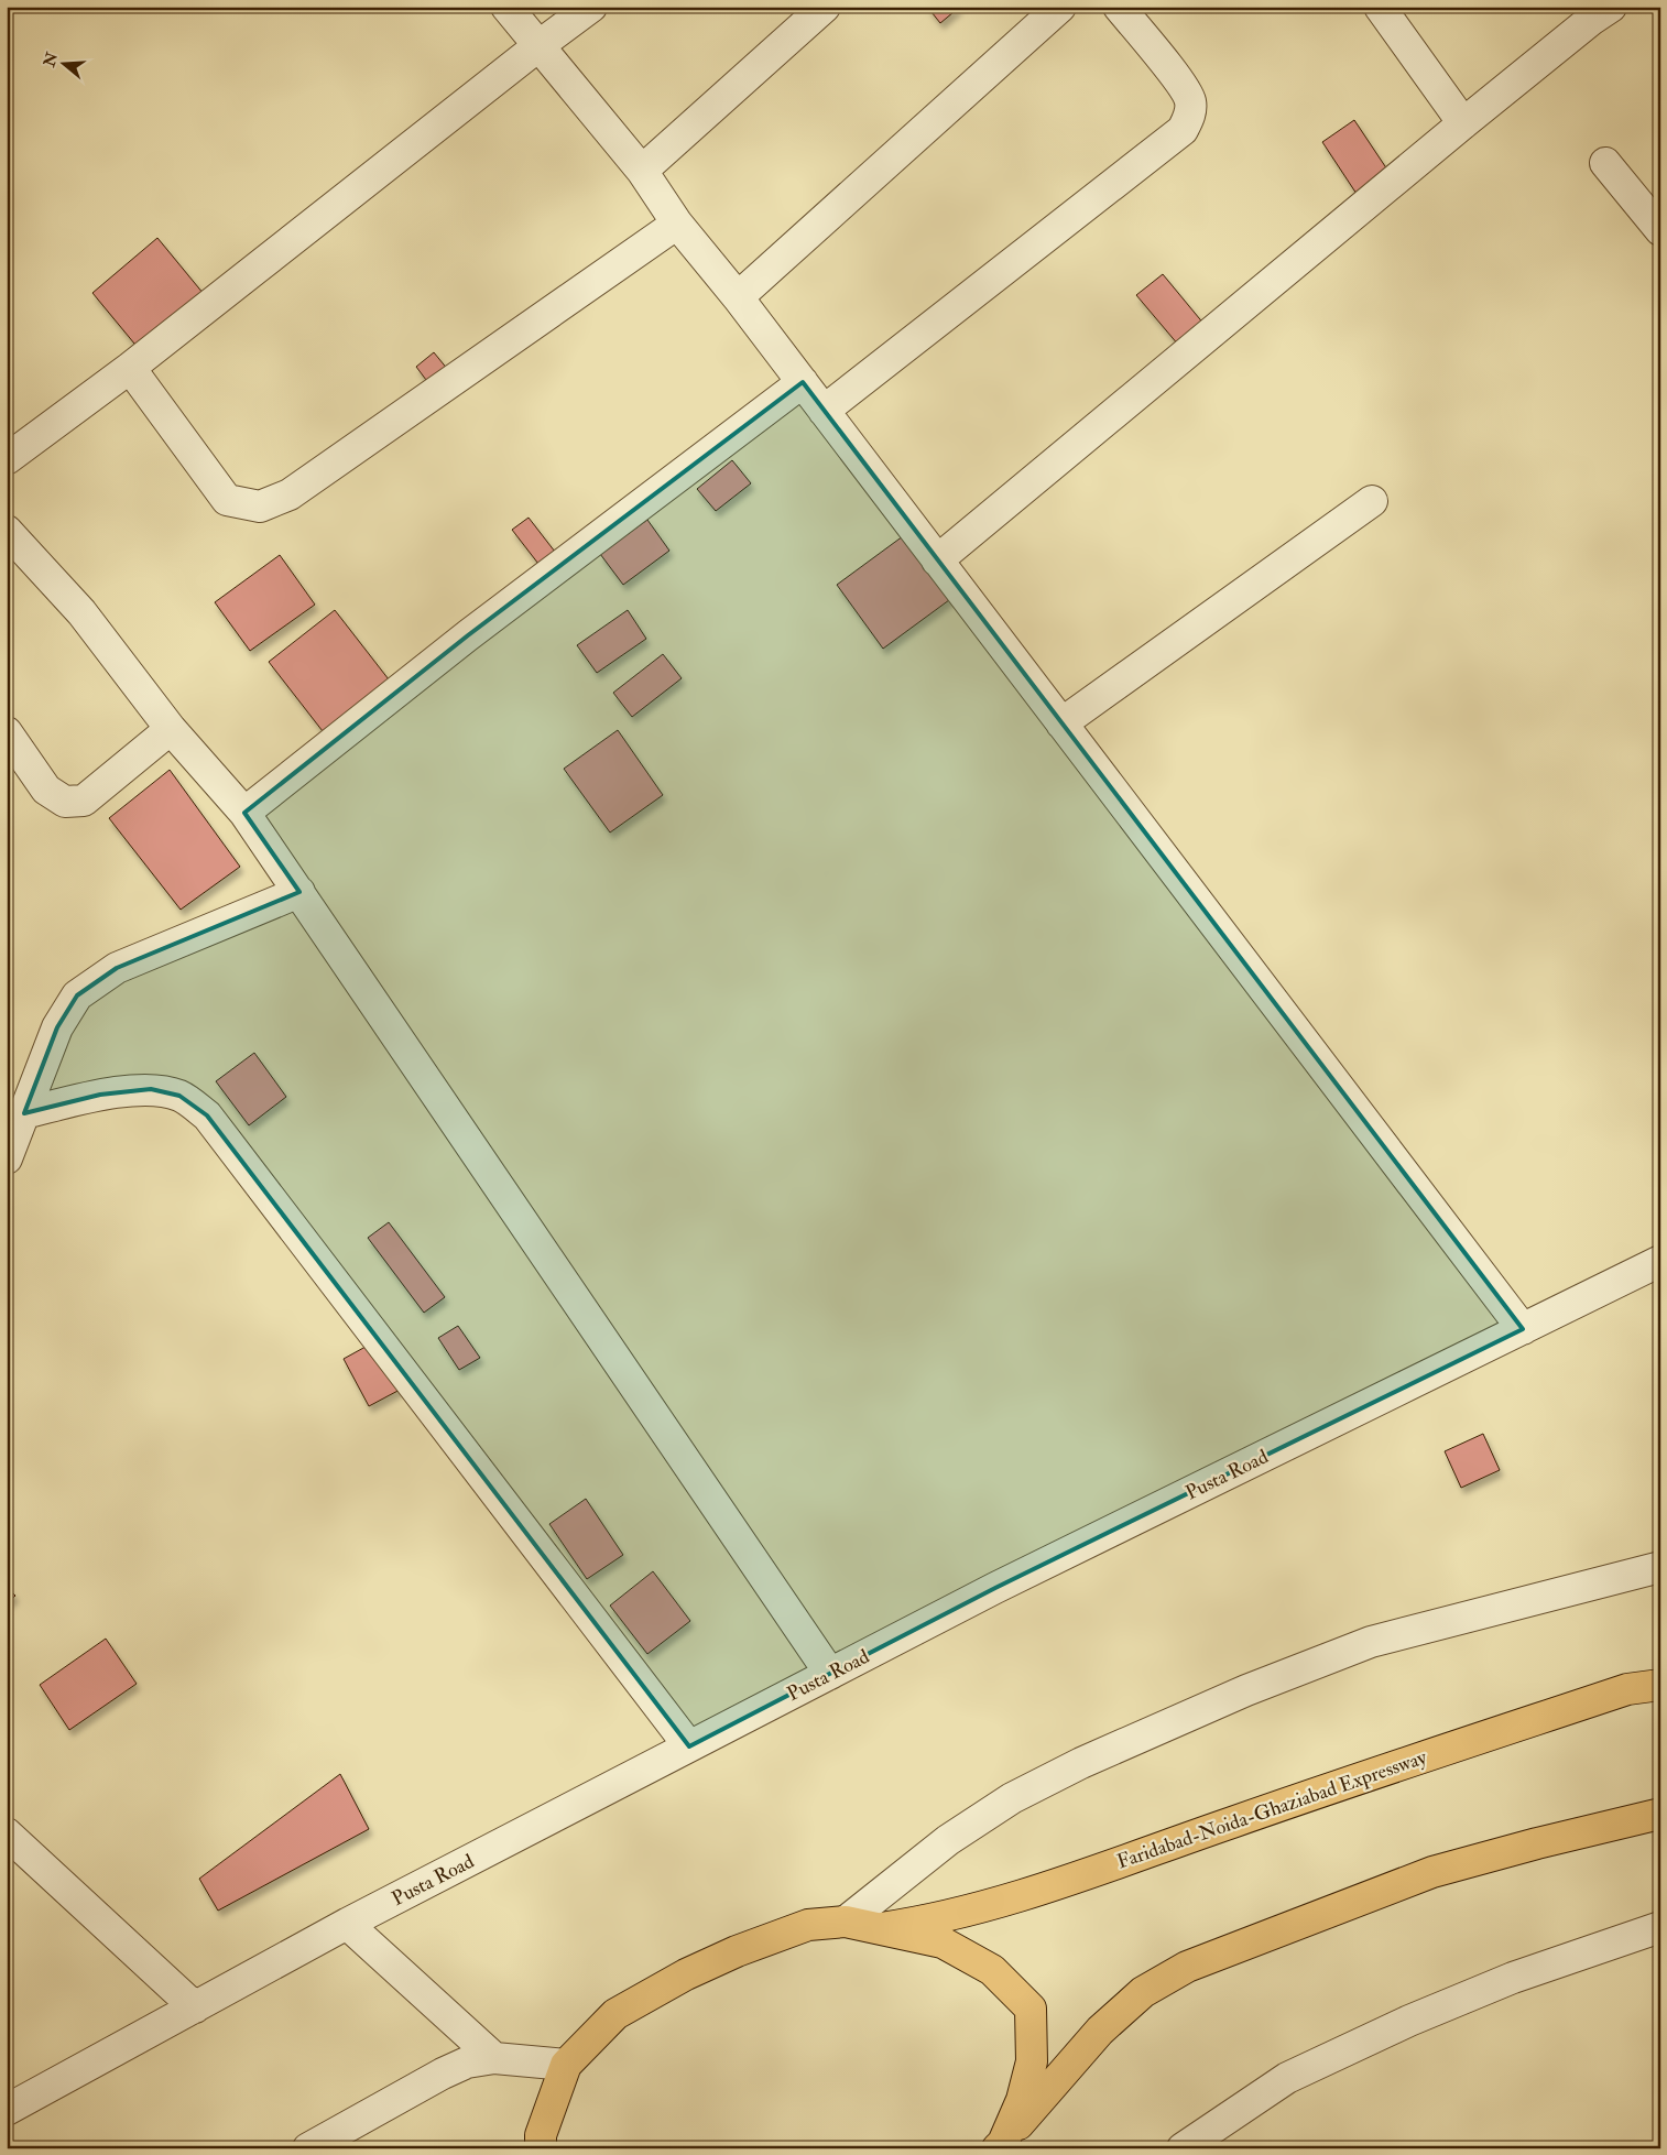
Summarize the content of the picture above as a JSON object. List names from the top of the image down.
{
  "streets": {
    "main road": ["Faridabad-Noida-Ghaziabad Expressway"],
    "street": ["Pusta Road"]
  },
  "north": "left"
}
